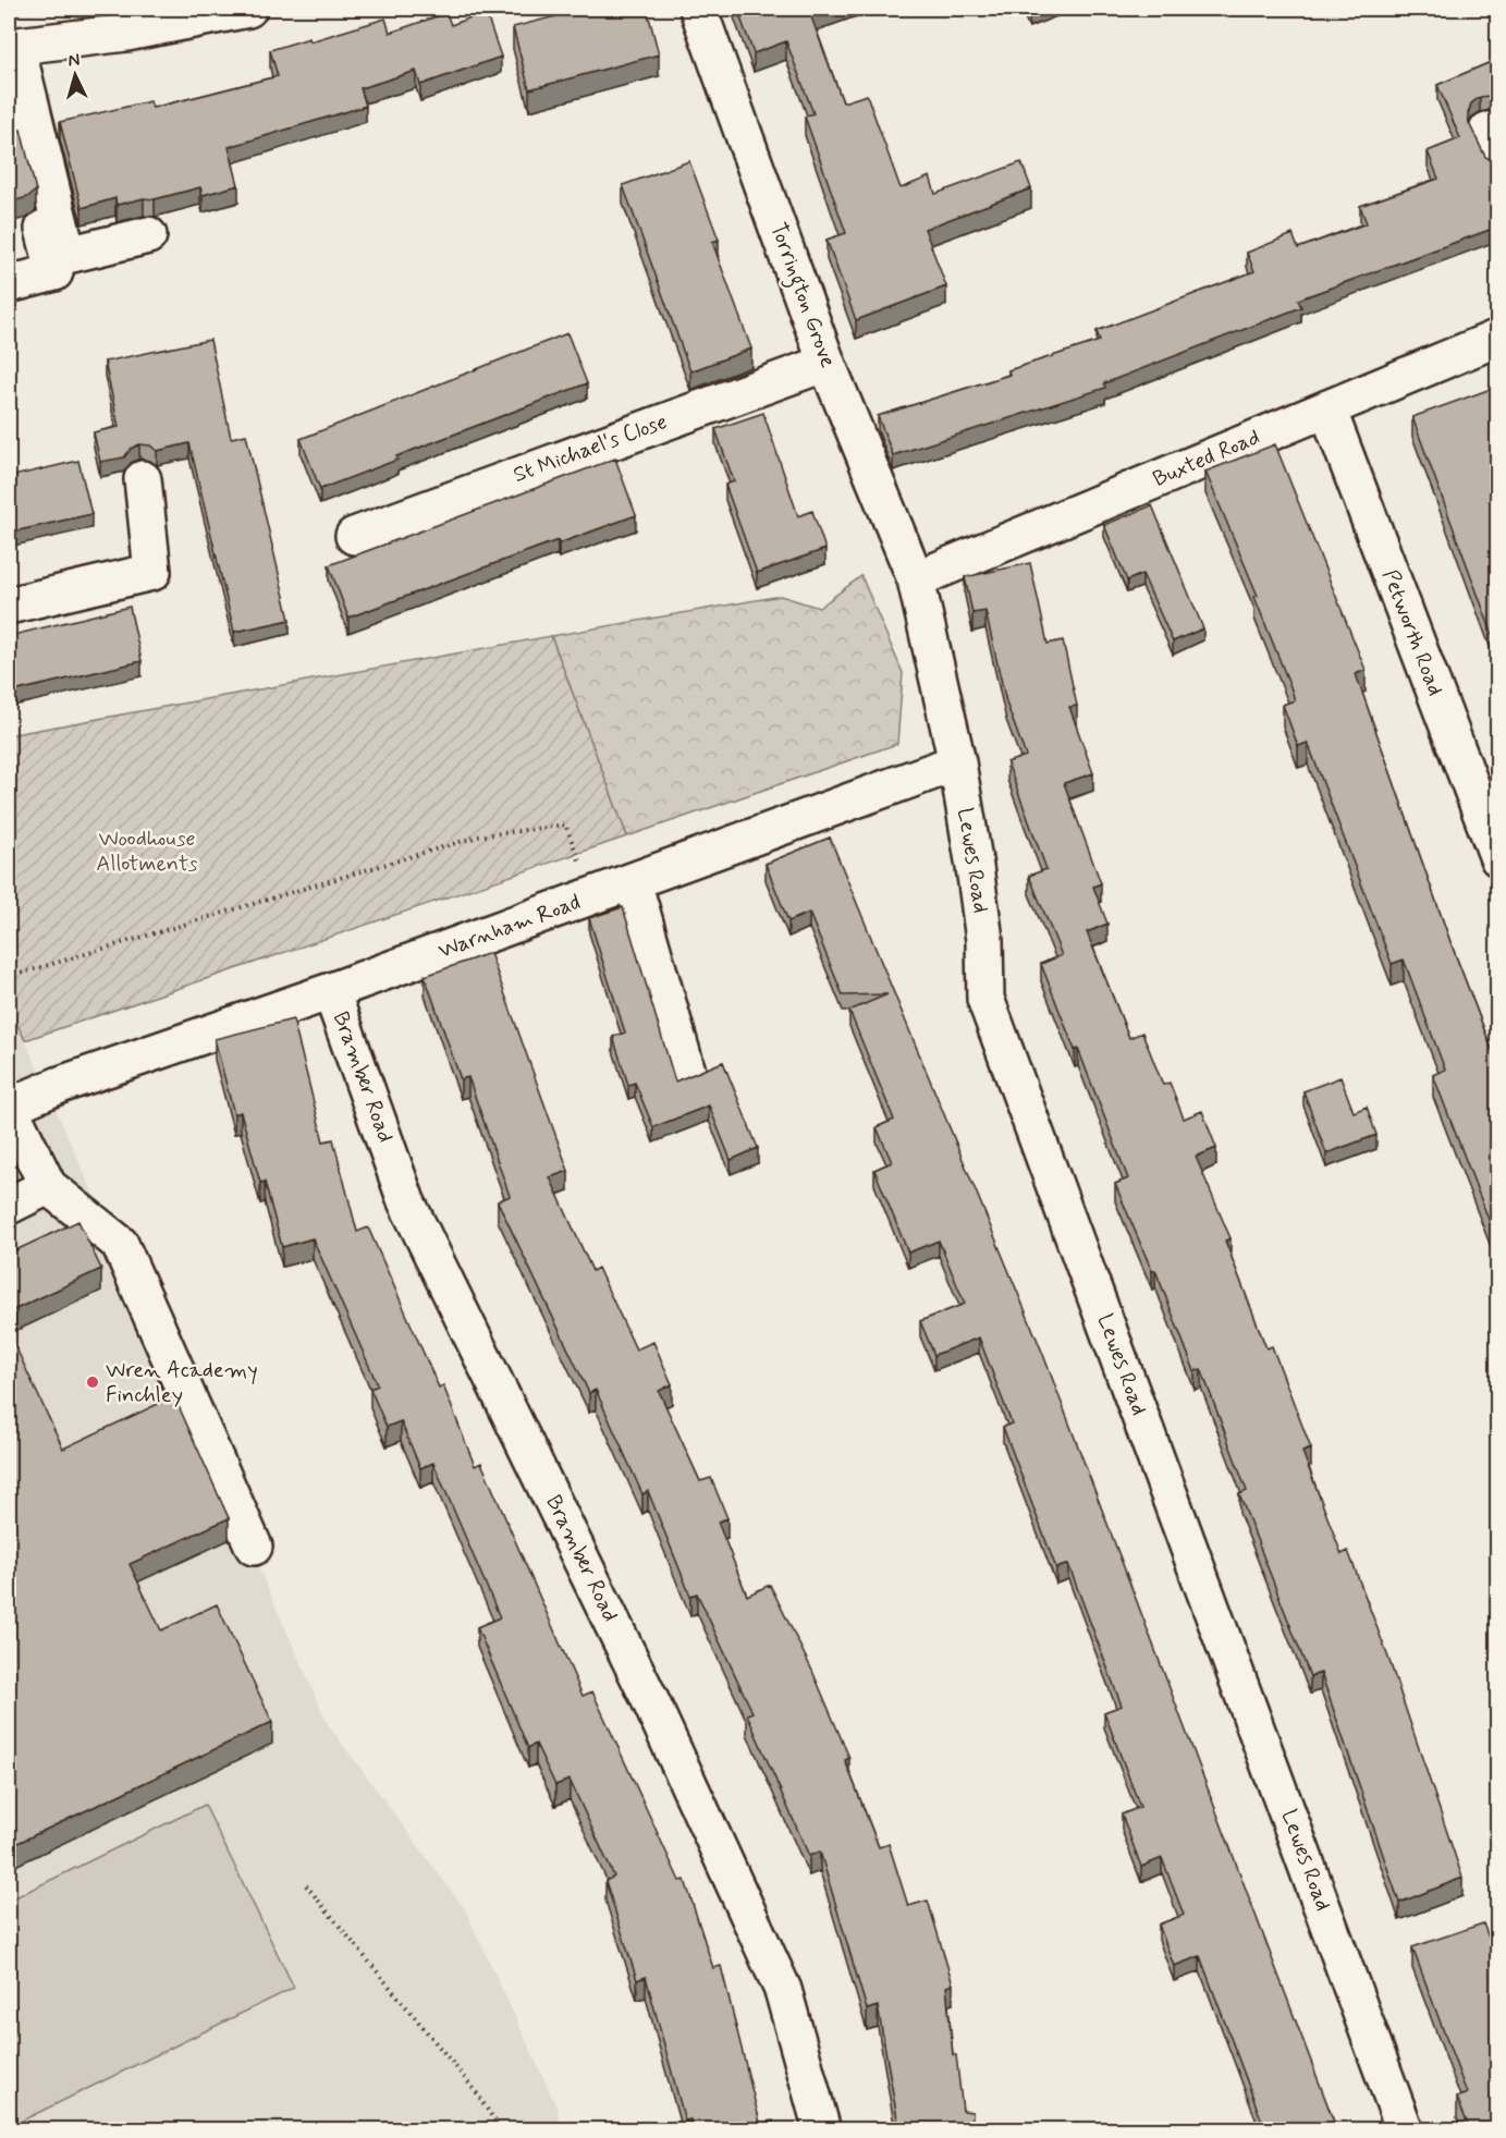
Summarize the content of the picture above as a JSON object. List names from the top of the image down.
{
  "streets": {
    "street": [
      "Torrington Grove",
      "St Michael's Close",
      "Buxted Road",
      "Petworth Road",
      "Lewes Road",
      "Warnham Road",
      "Bramber Road"
    ]
  },
  "crossings": [
    ["Torrington Grove", "St Michael's Close"],
    ["Torrington Grove", "Buxted Road"],
    ["Torrington Grove", "Lewes Road"],
    ["Buxted Road", "Petworth Road"],
    ["Buxted Road", "Lewes Road"],
    ["Lewes Road", "Warnham Road"],
    ["Warnham Road", "Bramber Road"]
  ],
  "parks": ["Woodhouse Allotments"],
  "places": ["Wren Academy Finchley"],
  "north": "top"
}
